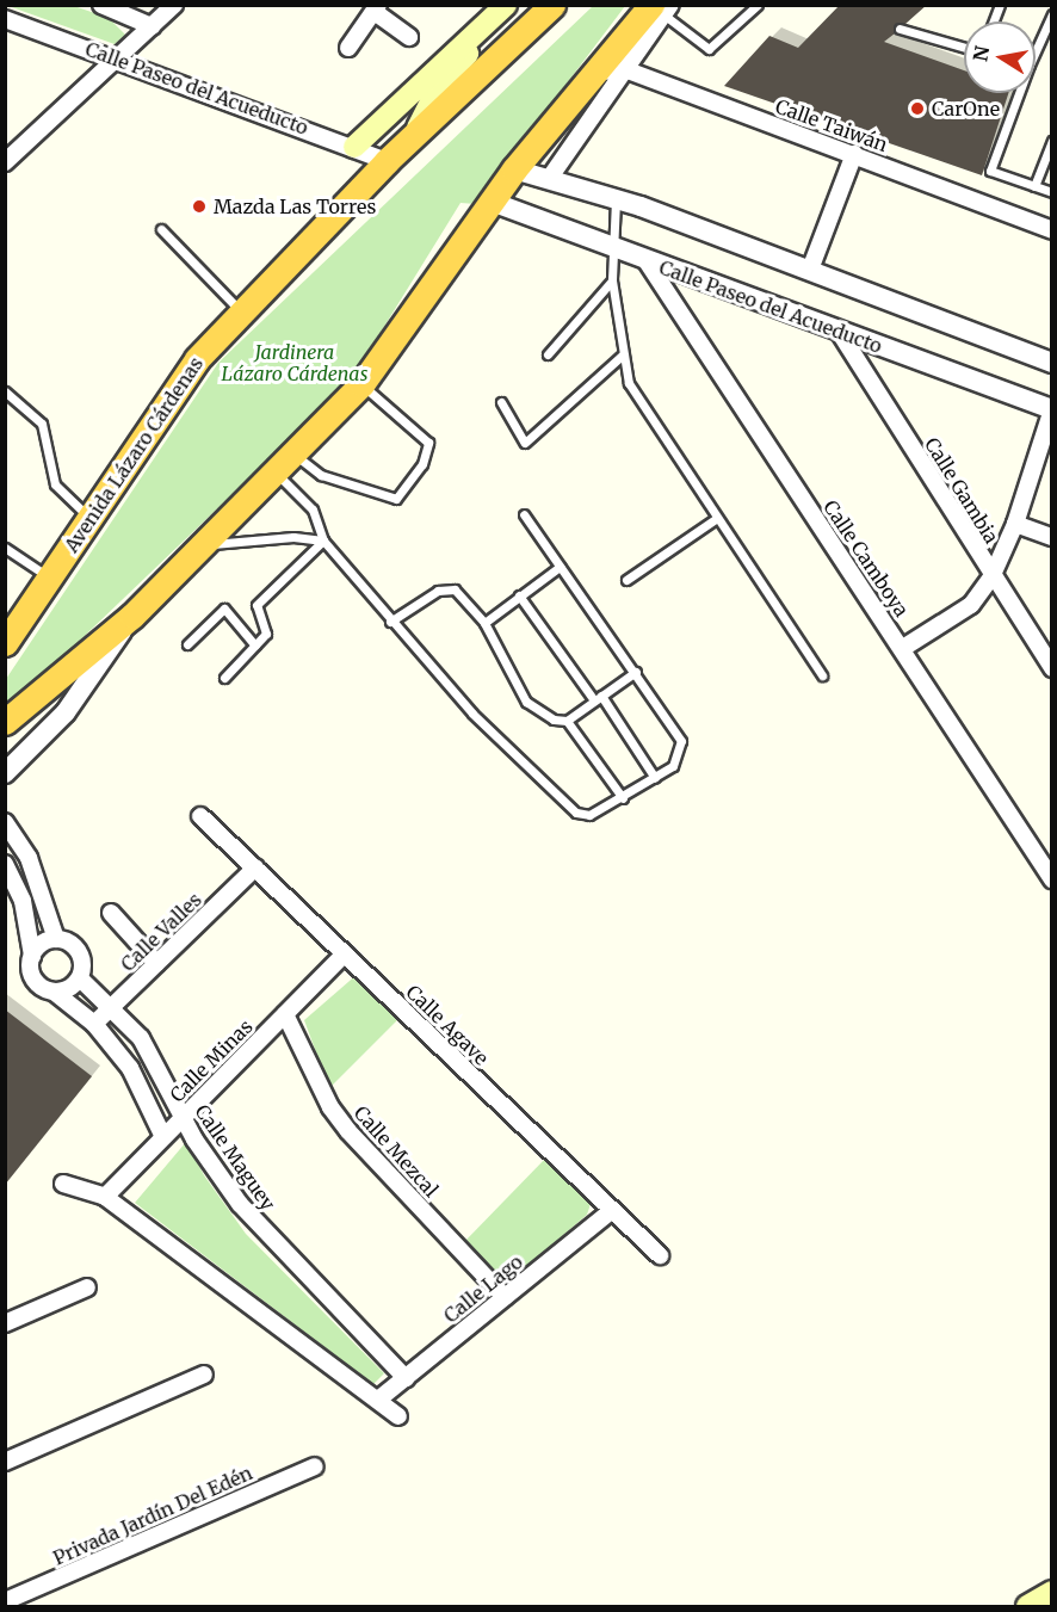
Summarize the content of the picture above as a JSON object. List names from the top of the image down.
{
  "streets": {
    "highway": ["Avenida Lázaro Cárdenas"],
    "street": [
      "Calle Paseo del Acueducto",
      "Calle Taiwán",
      "Calle Gambia",
      "Calle Camboya",
      "Calle Valles",
      "Calle Agave",
      "Calle Minas",
      "Calle Mezcal",
      "Calle Maguey",
      "Calle Lago",
      "Privada Jardín Del Edén"
    ]
  },
  "crossings": [
    ["Calle Paseo del Acueducto", "Avenida Lázaro Cárdenas"],
    ["Calle Paseo del Acueducto", "Calle Gambia"],
    ["Calle Paseo del Acueducto", "Calle Camboya"],
    ["Calle Valles", "Calle Agave"],
    ["Calle Valles", "Calle Maguey"],
    ["Calle Agave", "Calle Minas"],
    ["Calle Agave", "Calle Lago"],
    ["Calle Minas", "Calle Mezcal"],
    ["Calle Minas", "Calle Maguey"],
    ["Calle Mezcal", "Calle Lago"],
    ["Calle Maguey", "Calle Lago"]
  ],
  "parks": ["Jardinera Lázaro Cárdenas"],
  "places": ["CarOne", "Mazda Las Torres"],
  "north": "left"
}
